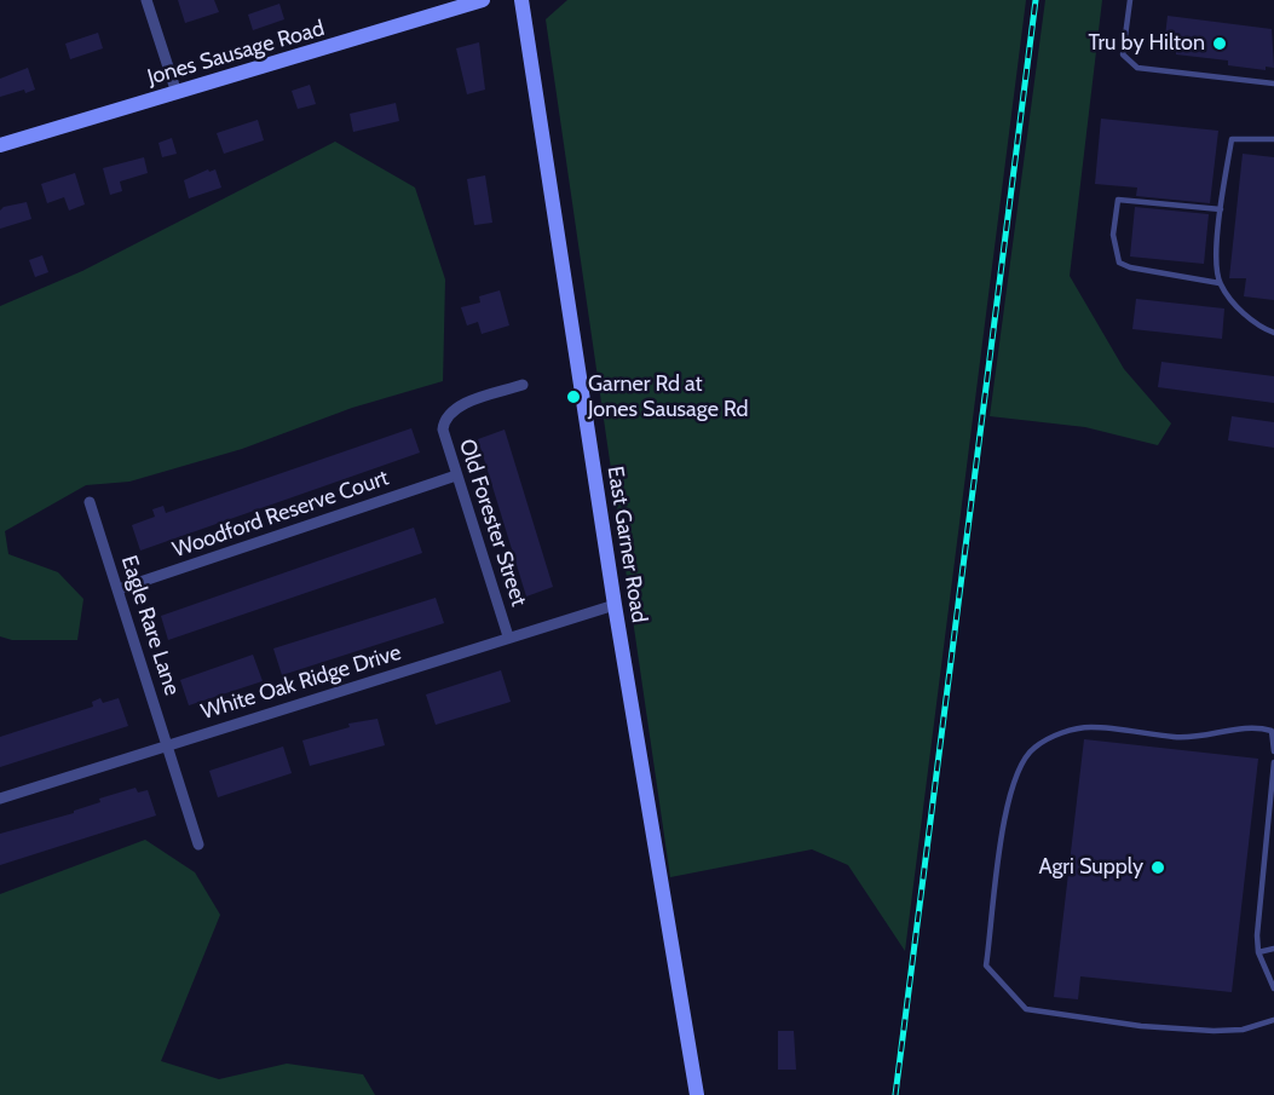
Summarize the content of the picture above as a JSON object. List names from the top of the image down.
{
  "streets": {
    "main road": ["Jones Sausage Road", "East Garner Road"],
    "street": [
      "Woodford Reserve Court",
      "Old Forester Street",
      "Eagle Rare Lane",
      "White Oak Ridge Drive"
    ]
  },
  "crossings": [
    ["Woodford Reserve Court", "Old Forester Street"],
    ["Woodford Reserve Court", "Eagle Rare Lane"],
    ["Old Forester Street", "White Oak Ridge Drive"],
    ["East Garner Road", "White Oak Ridge Drive"],
    ["Eagle Rare Lane", "White Oak Ridge Drive"]
  ],
  "places": ["Tru by Hilton", "Garner Rd at Jones Sausage Rd", "Agri Supply"]
}
